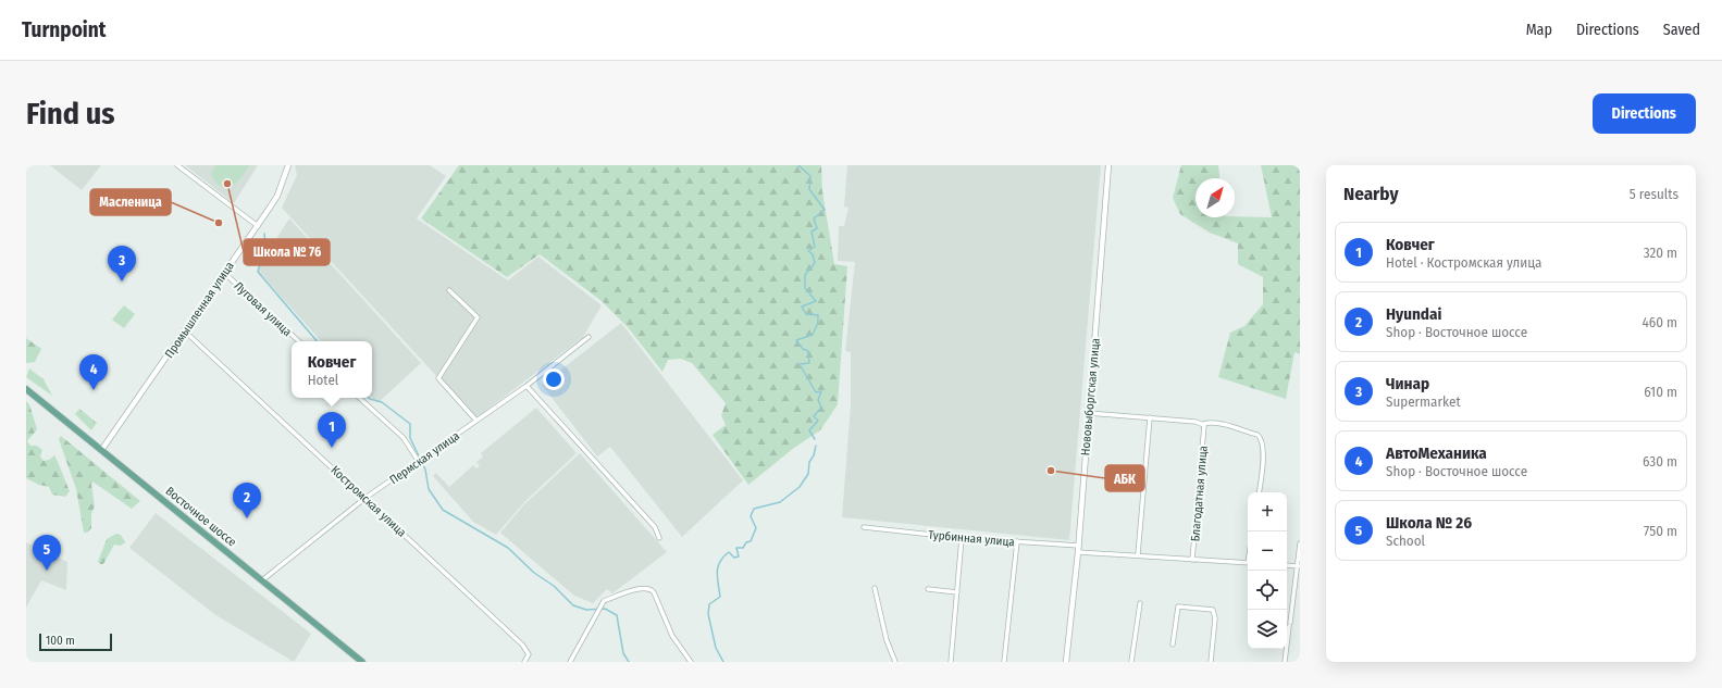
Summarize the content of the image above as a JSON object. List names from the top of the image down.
{
  "streets": {
    "main road": ["Восточное шоссе"],
    "street": [
      "Луговая улица",
      "Промышленная улица",
      "Нововыборгская улица",
      "Пермская улица",
      "Благодатная улица",
      "Костромская улица",
      "Турбинная улица"
    ]
  },
  "crossings": [
    ["Луговая улица", "Промышленная улица"],
    ["Промышленная улица", "Костромская улица"],
    ["Промышленная улица", "Восточное шоссе"],
    ["Нововыборгская улица", "Турбинная улица"],
    ["Пермская улица", "Костромская улица"],
    ["Пермская улица", "Восточное шоссе"],
    ["Благодатная улица", "Турбинная улица"]
  ],
  "places": ["Школа № 76", "Масленица", "АБК"],
  "scale_bar": "100 m",
  "north": "top right",
  "page": {
    "header": "Turnpoint",
    "nav": ["Map", "Directions", "Saved"],
    "buttons": "Directions",
    "title": "Find us",
    "heading": ["Nearby", "5 results"],
    "list": [
      {
        "mark": "1",
        "name": "Ковчег",
        "note": "Hotel · Костромская улица",
        "value": "320 m"
      },
      {
        "mark": "2",
        "name": "Hyundai",
        "note": "Shop · Восточное шоссе",
        "value": "460 m"
      },
      {
        "mark": "3",
        "name": "Чинар",
        "note": "Supermarket",
        "value": "610 m"
      },
      {
        "mark": "4",
        "name": "АвтоМеханика",
        "note": "Shop · Восточное шоссе",
        "value": "630 m"
      },
      {
        "mark": "5",
        "name": "Школа № 26",
        "note": "School",
        "value": "750 m"
      }
    ],
    "pins": [
      "3",
      "4",
      "1",
      "2",
      "5"
    ],
    "popup": ["Ковчег", "Hotel"],
    "map_buttons": ["+", "−"],
    "scale": "100 m"
  }
}
